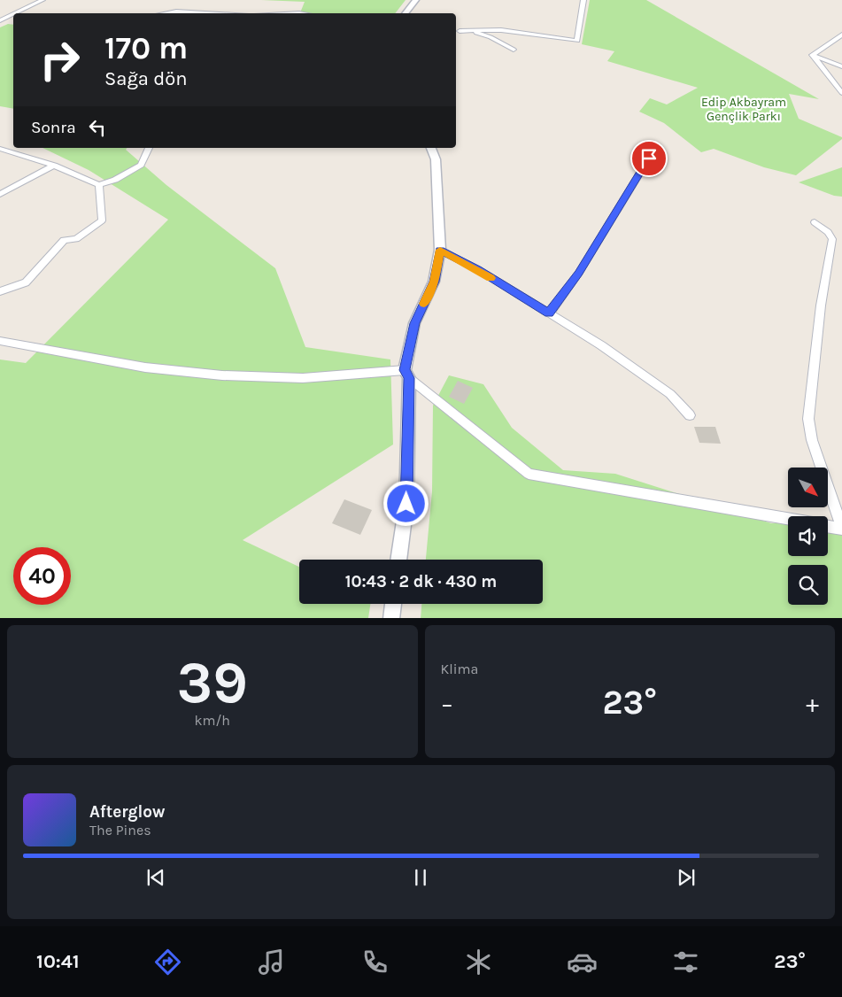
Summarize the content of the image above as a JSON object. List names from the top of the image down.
{
  "parks": ["Edip Akbayram Gençlik Parkı"],
  "north": "bottom right",
  "page": {
    "turn": ["170 m", "Sağa dön"],
    "then": "Sonra",
    "limit": "40",
    "trip": "10:43 · 2 dk · 430 m",
    "tile": [
      ["39", "km/h"],
      "Klima"
    ],
    "heat": ["−", "23°", "+"],
    "song": ["Afterglow", "The Pines"],
    "tabs": ["10:41", "23°"]
  }
}
